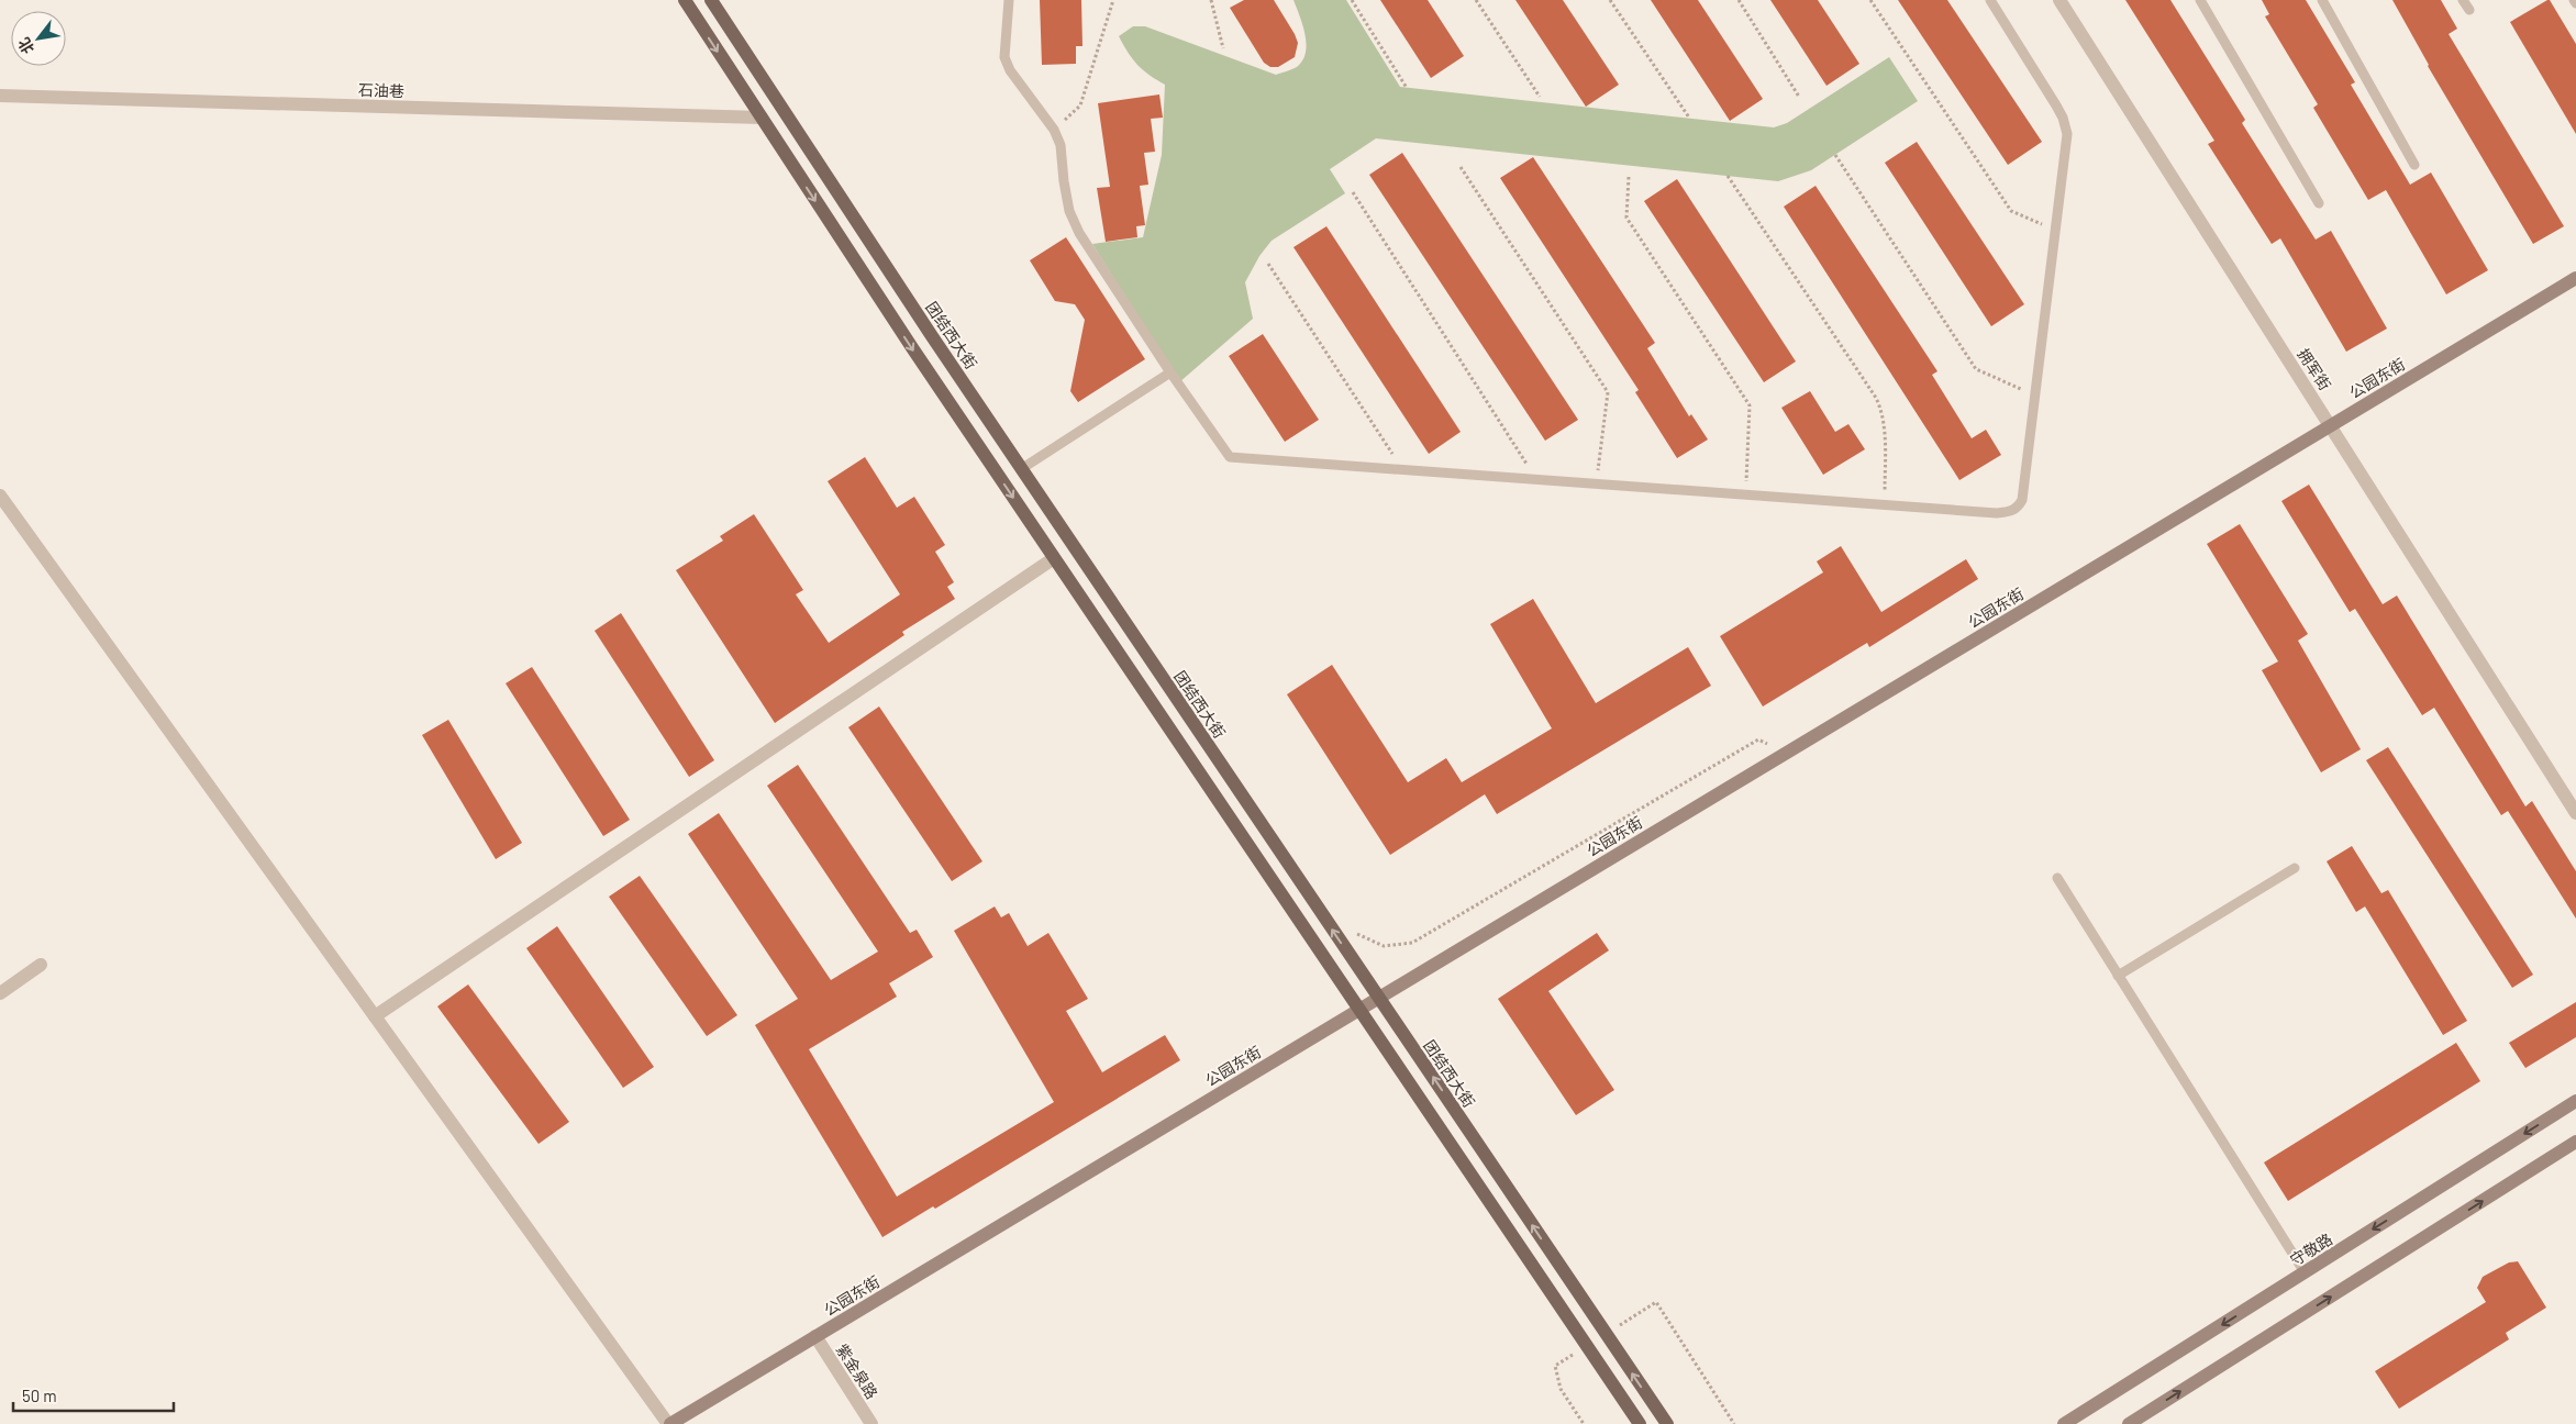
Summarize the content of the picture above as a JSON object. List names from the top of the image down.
{
  "streets": {
    "main road": ["团结西大街"],
    "street": [
      "石油巷",
      "拥军街",
      "公园东街",
      "守敬路",
      "紫金泉路"
    ]
  },
  "crossings": [
    ["团结西大街", "公园东街"],
    ["拥军街", "公园东街"],
    ["公园东街", "紫金泉路"]
  ],
  "scale_bar": "50 m",
  "north": "bottom left"
}
